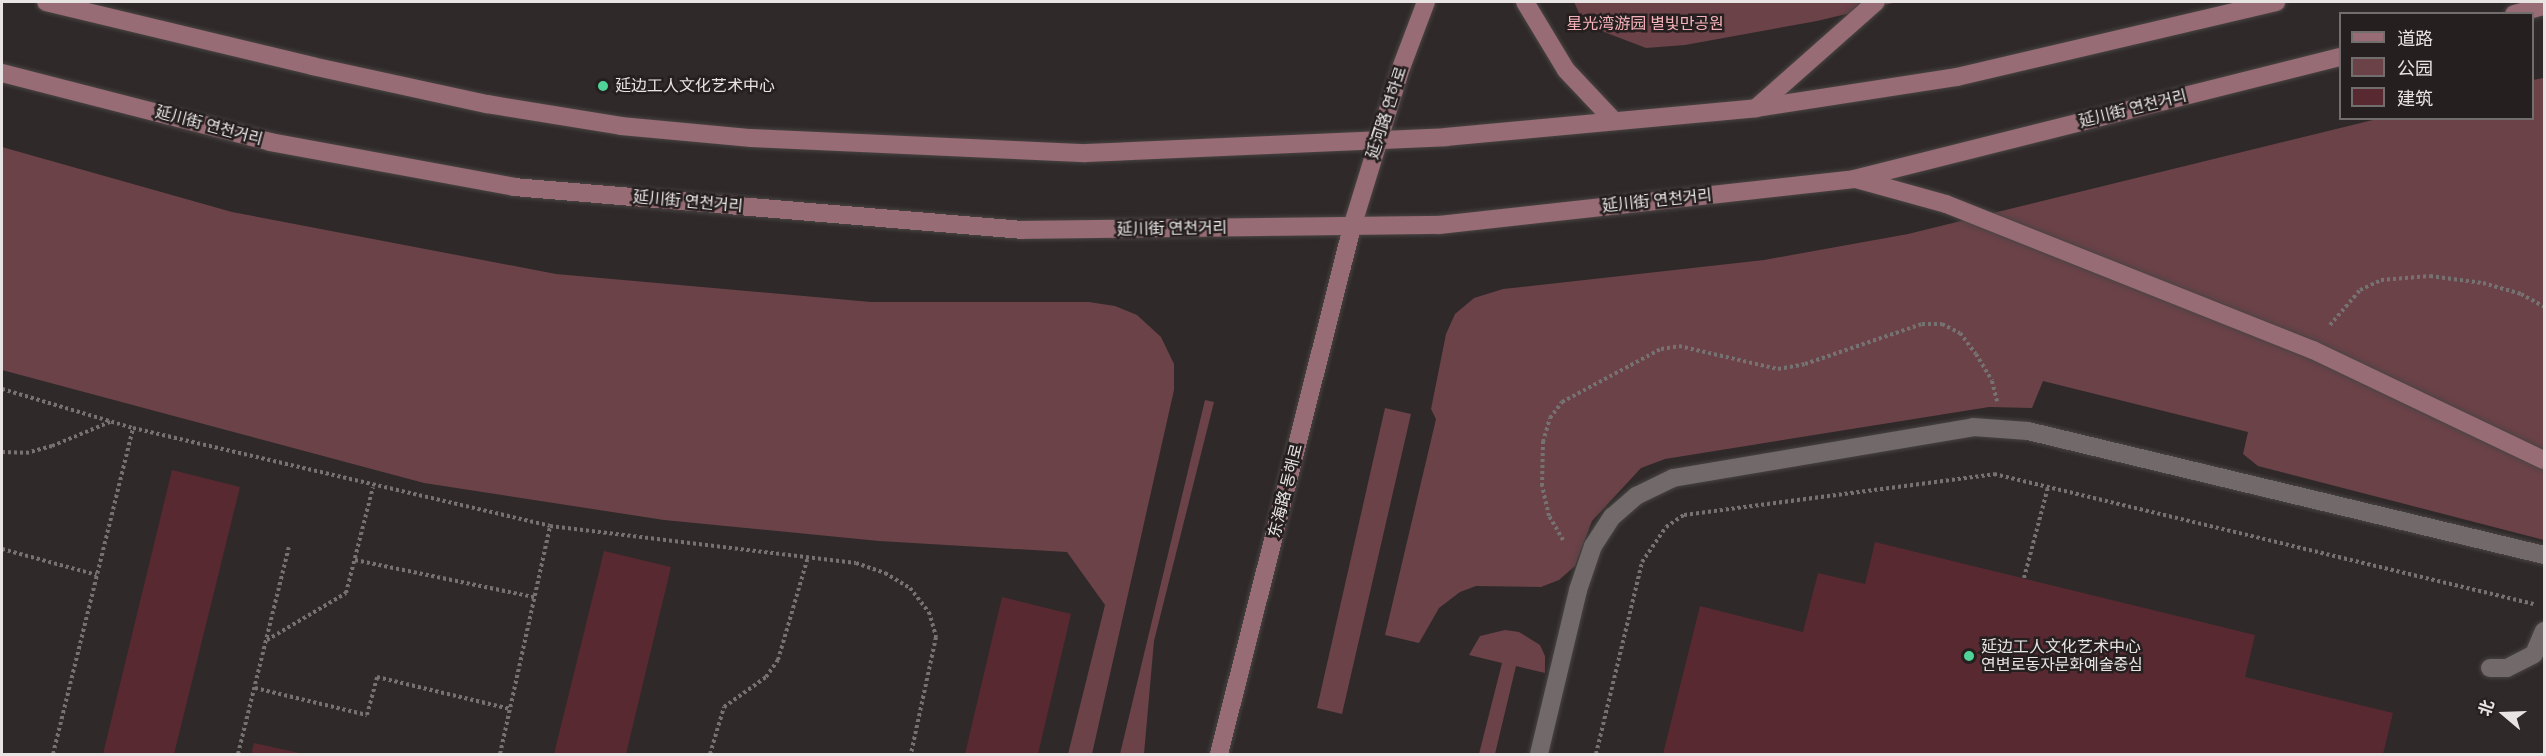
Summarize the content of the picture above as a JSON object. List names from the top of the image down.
{
  "streets": {
    "main road": ["延川街 연천거리", "延河路 연하로", "东海路 동해로"]
  },
  "crossings": [
    ["延川街 연천거리", "延河路 연하로"],
    ["延川街 연천거리", "东海路 동해로"],
    ["延河路 연하로", "东海路 동해로"]
  ],
  "parks": ["星光湾游园 별빛만공원"],
  "places": ["延边工人文化艺术中心", "延边工人文化艺术中心 연변로동자문화예술중심"],
  "legend": ["道路", "公园", "建筑"],
  "north": "left"
}
